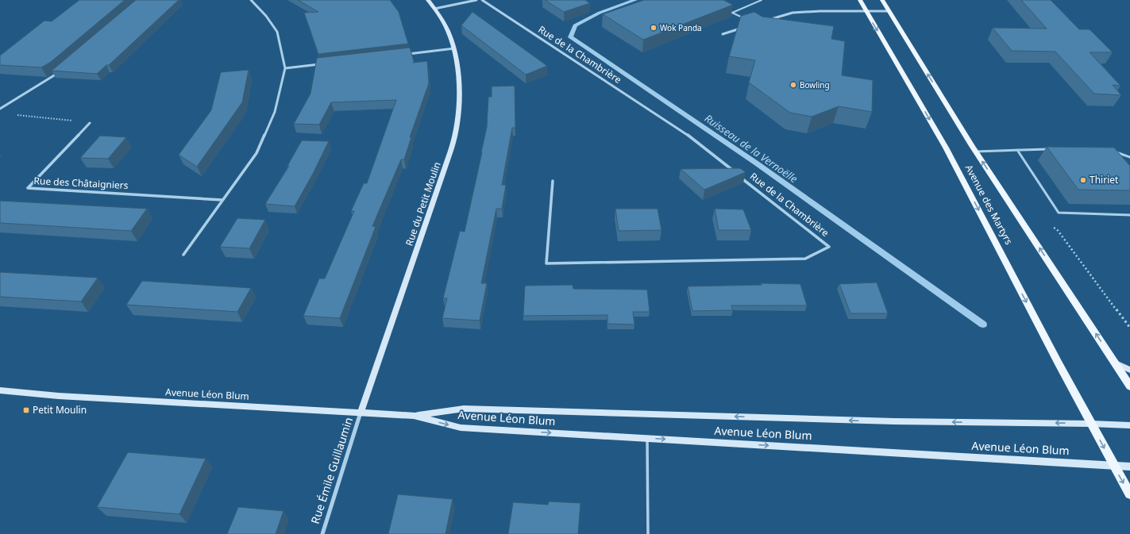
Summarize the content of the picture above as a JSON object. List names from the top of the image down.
{
  "streets": {
    "main road": ["Rue du Petit Moulin", "Avenue des Martyrs", "Avenue Léon Blum"],
    "street": ["Rue de la Chambrière", "Rue des Châtaigniers", "Rue Émile Guillaumin"]
  },
  "crossings": [
    ["Rue du Petit Moulin", "Avenue Léon Blum"],
    ["Rue du Petit Moulin", "Rue Émile Guillaumin"],
    ["Avenue des Martyrs", "Avenue Léon Blum"],
    ["Avenue Léon Blum", "Rue Émile Guillaumin"]
  ],
  "water": ["Ruisseau de la Vernoëlle"],
  "places": {
    "other": ["Wok Panda", "Bowling", "Thiriet"],
    "transit": ["Petit Moulin"]
  }
}
